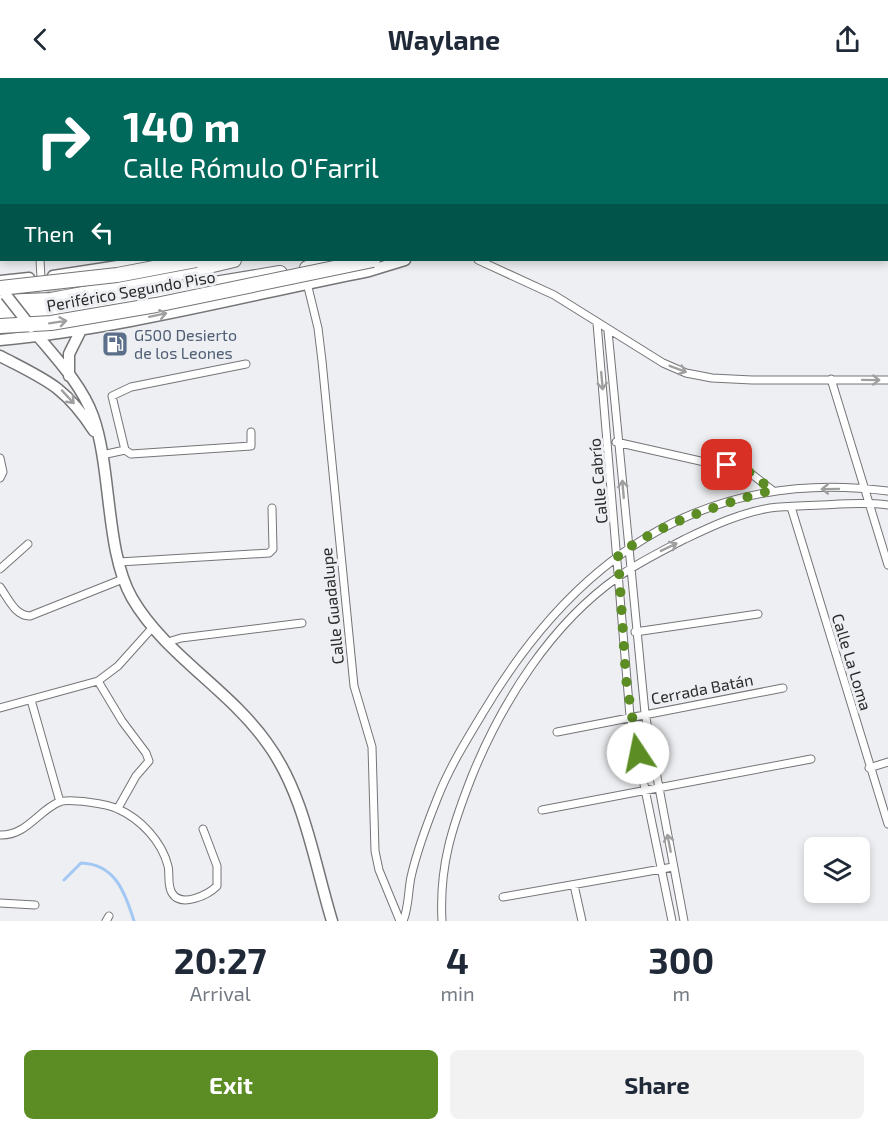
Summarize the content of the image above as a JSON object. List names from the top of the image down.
{
  "streets": {
    "highway": ["Periférico Segundo Piso"],
    "street": [
      "Calle Cabrío",
      "Calle Guadalupe",
      "Calle La Loma",
      "Cerrada Batán"
    ]
  },
  "crossings": [
    ["Calle Cabrío", "Calle Guadalupe"],
    ["Calle Cabrío", "Cerrada Batán"]
  ],
  "places": {
    "fuel station": ["G500 Desierto de los Leones"]
  },
  "page": {
    "header": "Waylane",
    "turn": ["140 m", "Calle Rómulo O'Farril"],
    "then": "Then",
    "eta": [
      "20:27",
      "Arrival",
      "4",
      "min",
      "300",
      "m"
    ],
    "buttons": ["Exit", "Share"]
  }
}
